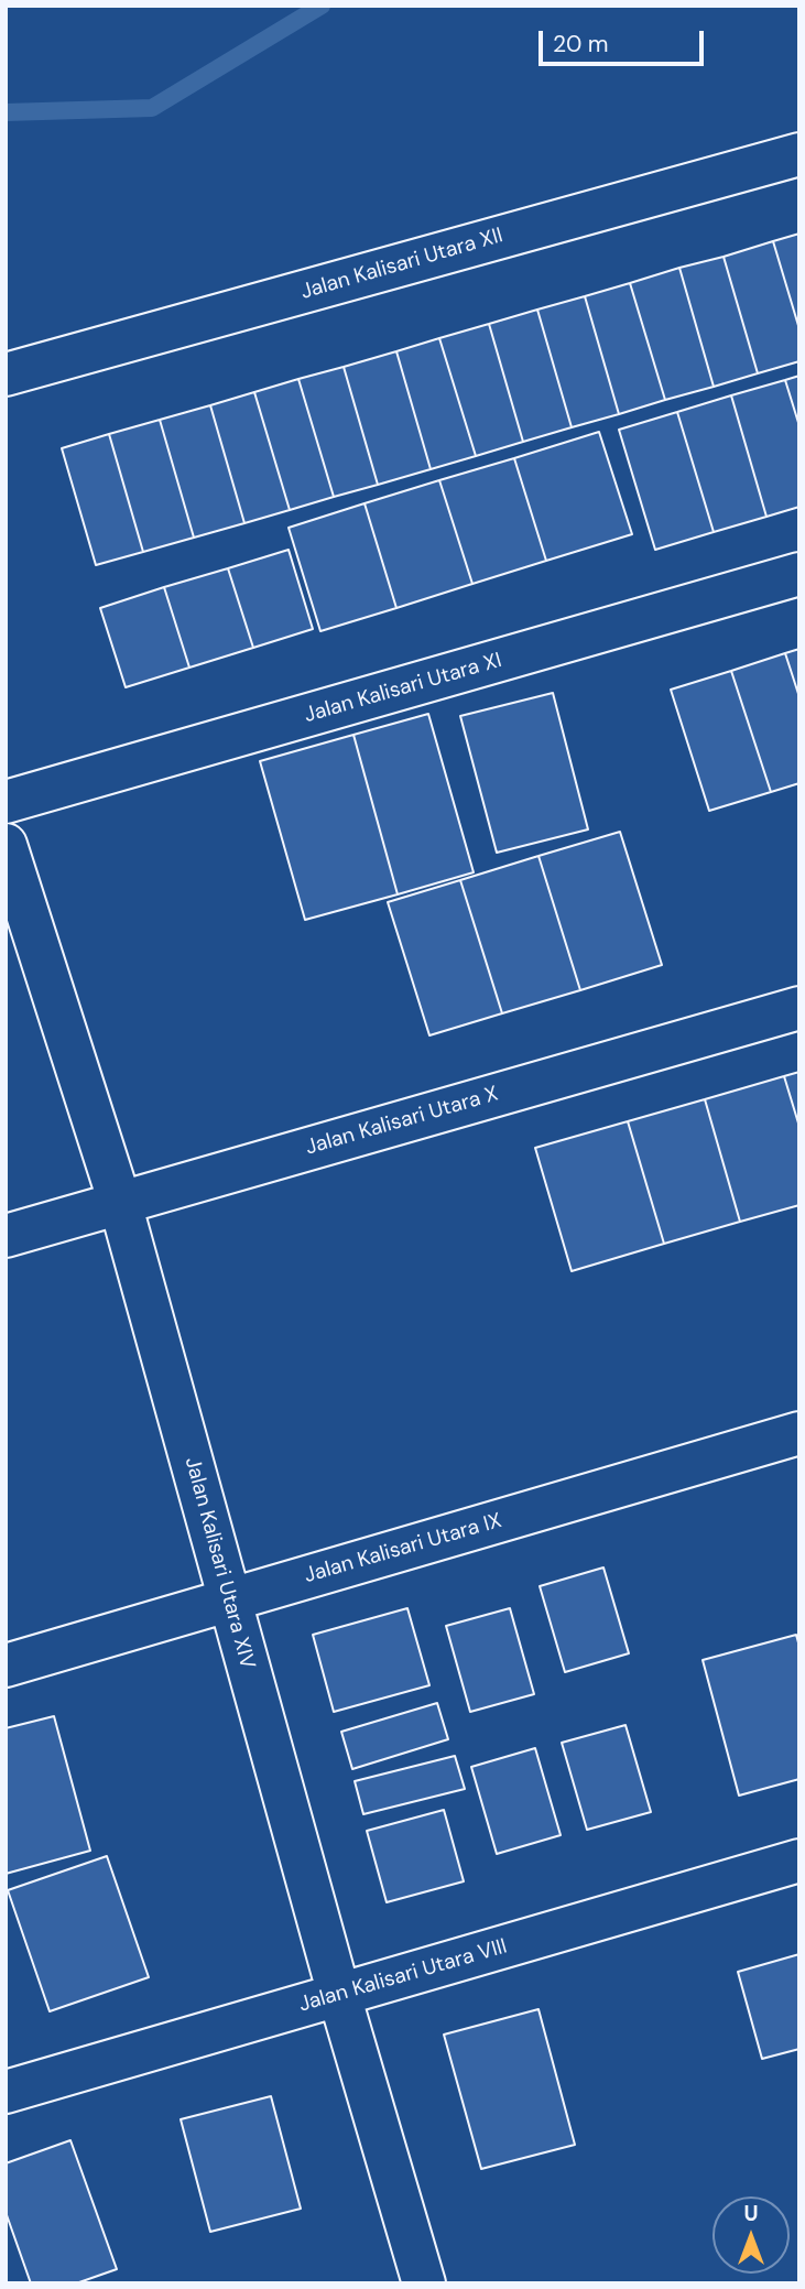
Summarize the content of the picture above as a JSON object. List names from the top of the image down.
{
  "streets": {
    "street": [
      "Jalan Kalisari Utara XII",
      "Jalan Kalisari Utara XI",
      "Jalan Kalisari Utara X",
      "Jalan Kalisari Utara IX",
      "Jalan Kalisari Utara XIV",
      "Jalan Kalisari Utara VIII"
    ]
  },
  "crossings": [
    ["Jalan Kalisari Utara X", "Jalan Kalisari Utara XIV"],
    ["Jalan Kalisari Utara IX", "Jalan Kalisari Utara XIV"],
    ["Jalan Kalisari Utara XIV", "Jalan Kalisari Utara VIII"]
  ],
  "scale_bar": "20 m",
  "north": "top"
}
